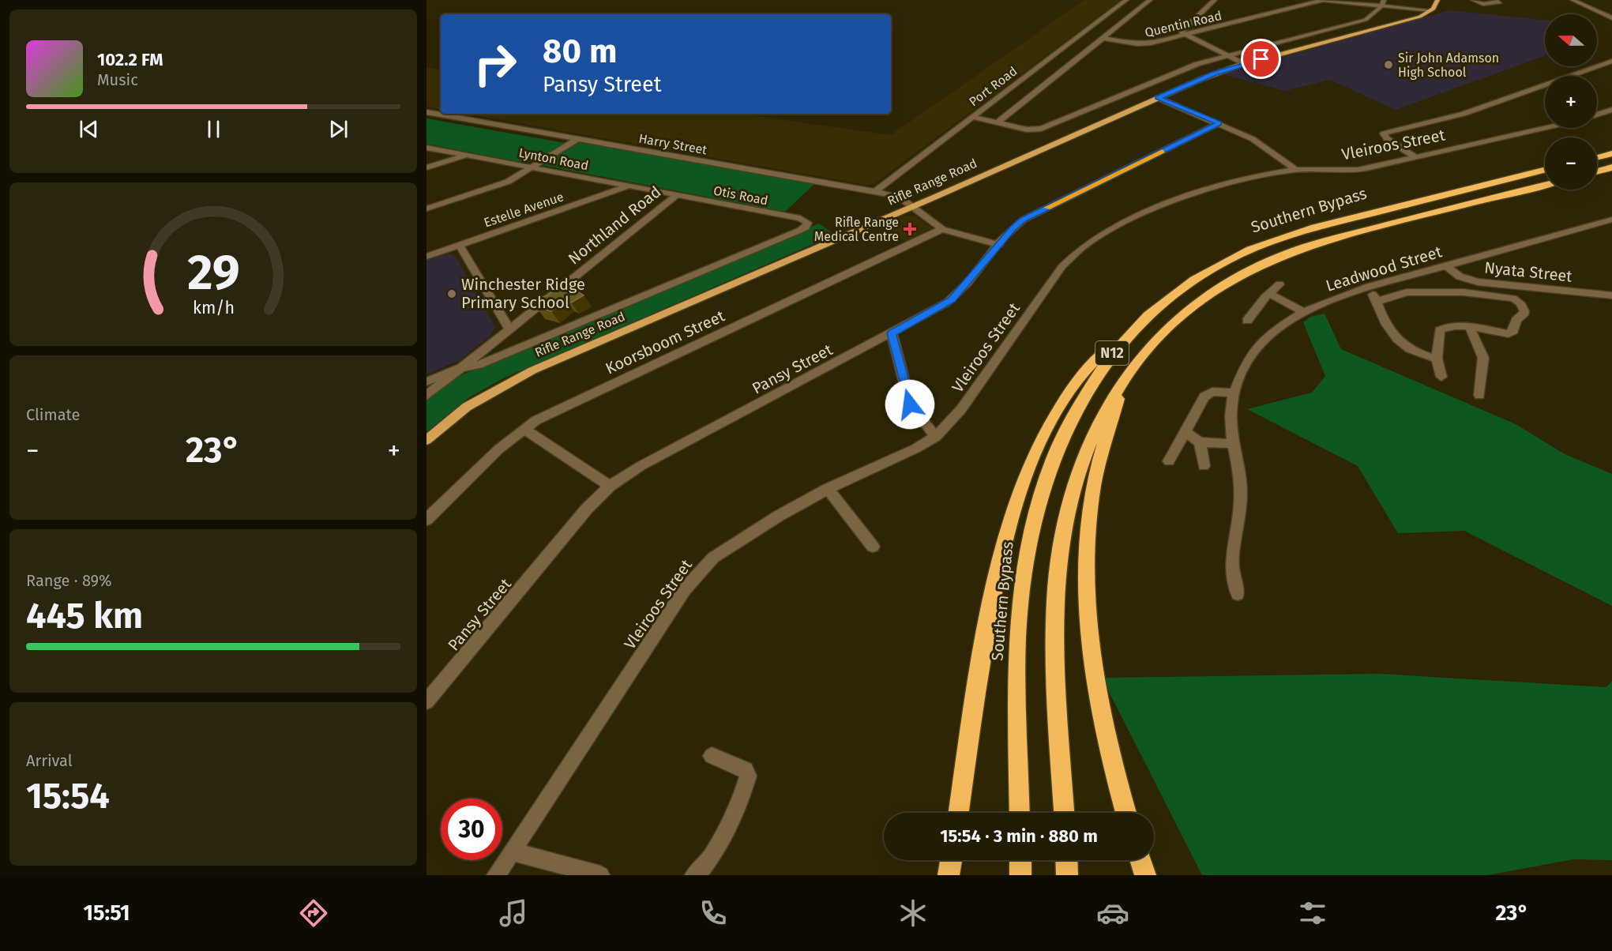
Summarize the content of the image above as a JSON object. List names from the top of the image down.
{
  "streets": {
    "highway": ["Southern Bypass", "N12"],
    "main road": ["Rifle Range Road"],
    "street": [
      "Quentin Road",
      "Port Road",
      "Harry Street",
      "Vleiroos Street",
      "Lynton Road",
      "Otis Road",
      "Estelle Avenue",
      "Northland Road",
      "Leadwood Street",
      "Nyata Street",
      "Koorsboom Street",
      "Pansy Street"
    ]
  },
  "crossings": [
    ["Quentin Road", "Port Road"],
    ["Port Road", "Harry Street"],
    ["Harry Street", "Rifle Range Road"],
    ["Harry Street", "Koorsboom Street"],
    ["Harry Street", "Pansy Street"],
    ["Lynton Road", "Otis Road"],
    ["Lynton Road", "Estelle Avenue"],
    ["Lynton Road", "Northland Road"],
    ["Rifle Range Road", "Otis Road"],
    ["Rifle Range Road", "Northland Road"],
    ["Otis Road", "Northland Road"],
    ["Leadwood Street", "Nyata Street"]
  ],
  "places": {
    "other": ["Sir John Adamson High School", "Winchester Ridge Primary School"],
    "health": ["Rifle Range Medical Centre"]
  },
  "north": "left",
  "page": {
    "map_buttons": ["+", "−"],
    "turn": ["80 m", "Pansy Street"],
    "song": ["102.2 FM", "Music"],
    "tile": [
      "Climate",
      ["Range · 89%", "445 km"],
      ["Arrival", "15:54"]
    ],
    "heat": ["−", "23°", "+"],
    "limit": "30",
    "trip": "15:54 · 3 min · 880 m",
    "tabs": ["15:51", "23°"],
    "gauge": ["29", "km/h"]
  }
}
